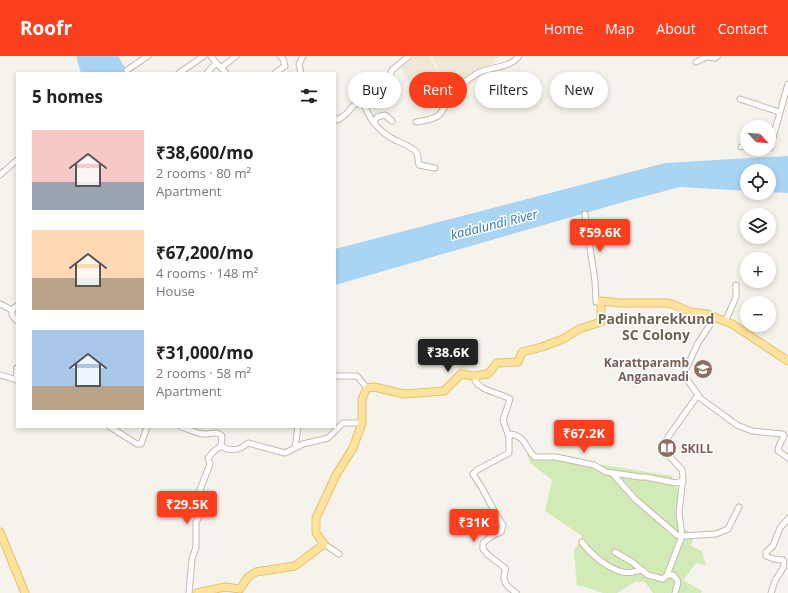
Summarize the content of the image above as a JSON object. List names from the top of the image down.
{
  "districts": ["Padinharekkund SC Colony"],
  "water": ["kadalundi River"],
  "places": {
    "school or university": ["Karattparamb Anganavadi"],
    "library": ["SKILL"]
  },
  "north": "bottom right",
  "page": {
    "header": "Roofr",
    "nav": [
      "Home",
      "Map",
      "About",
      "Contact"
    ],
    "chip": [
      "Buy",
      "Rent",
      "Filters",
      "New"
    ],
    "heading": "5 homes",
    "map_buttons": ["+", "−"],
    "list": [
      {
        "name": "₹38,600/mo",
        "note": "2 rooms · 80 m² · Apartment"
      },
      {
        "name": "₹67,200/mo",
        "note": "4 rooms · 148 m² · House"
      },
      {
        "name": "₹31,000/mo",
        "note": "2 rooms · 58 m² · Apartment"
      }
    ],
    "price": [
      "₹59.6K",
      "₹38.6K",
      "₹67.2K",
      "₹29.5K",
      "₹31K"
    ]
  }
}
